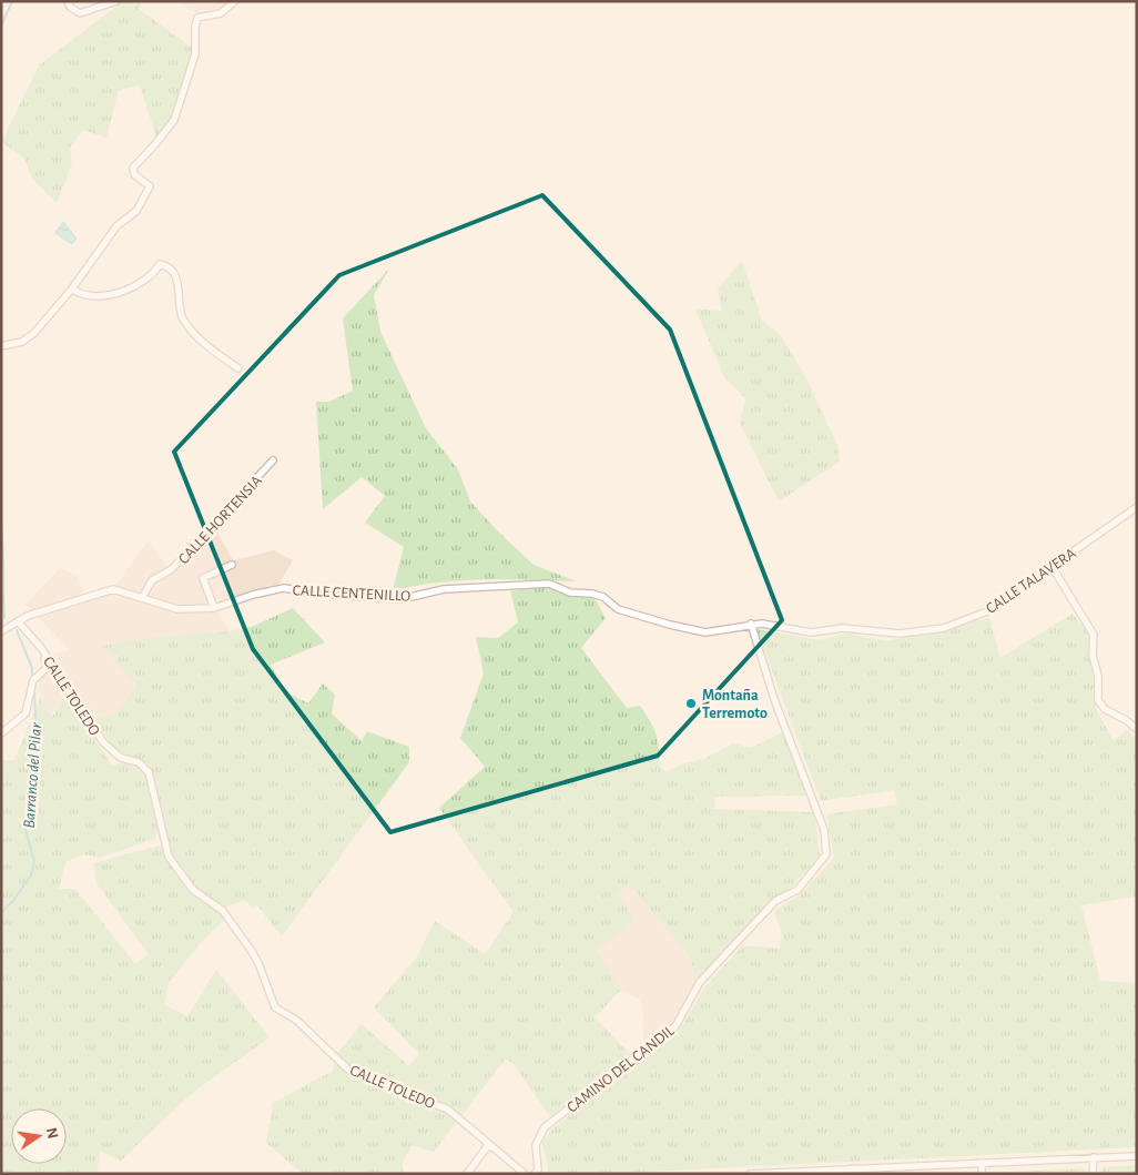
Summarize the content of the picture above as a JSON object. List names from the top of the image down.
{
  "streets": {
    "street": [
      "CALLE HORTENSIA",
      "CALLE TALAVERA",
      "CALLE CENTENILLO",
      "CALLE TOLEDO",
      "CAMINO DEL CANDIL"
    ]
  },
  "crossings": [
    ["CALLE HORTENSIA", "CALLE CENTENILLO"],
    ["CALLE TALAVERA", "CALLE CENTENILLO"],
    ["CALLE TALAVERA", "CAMINO DEL CANDIL"],
    ["CALLE CENTENILLO", "CALLE TOLEDO"],
    ["CALLE CENTENILLO", "CAMINO DEL CANDIL"]
  ],
  "water": ["Barranco del Pilar"],
  "places": ["Montaña Terremoto"],
  "north": "right"
}
